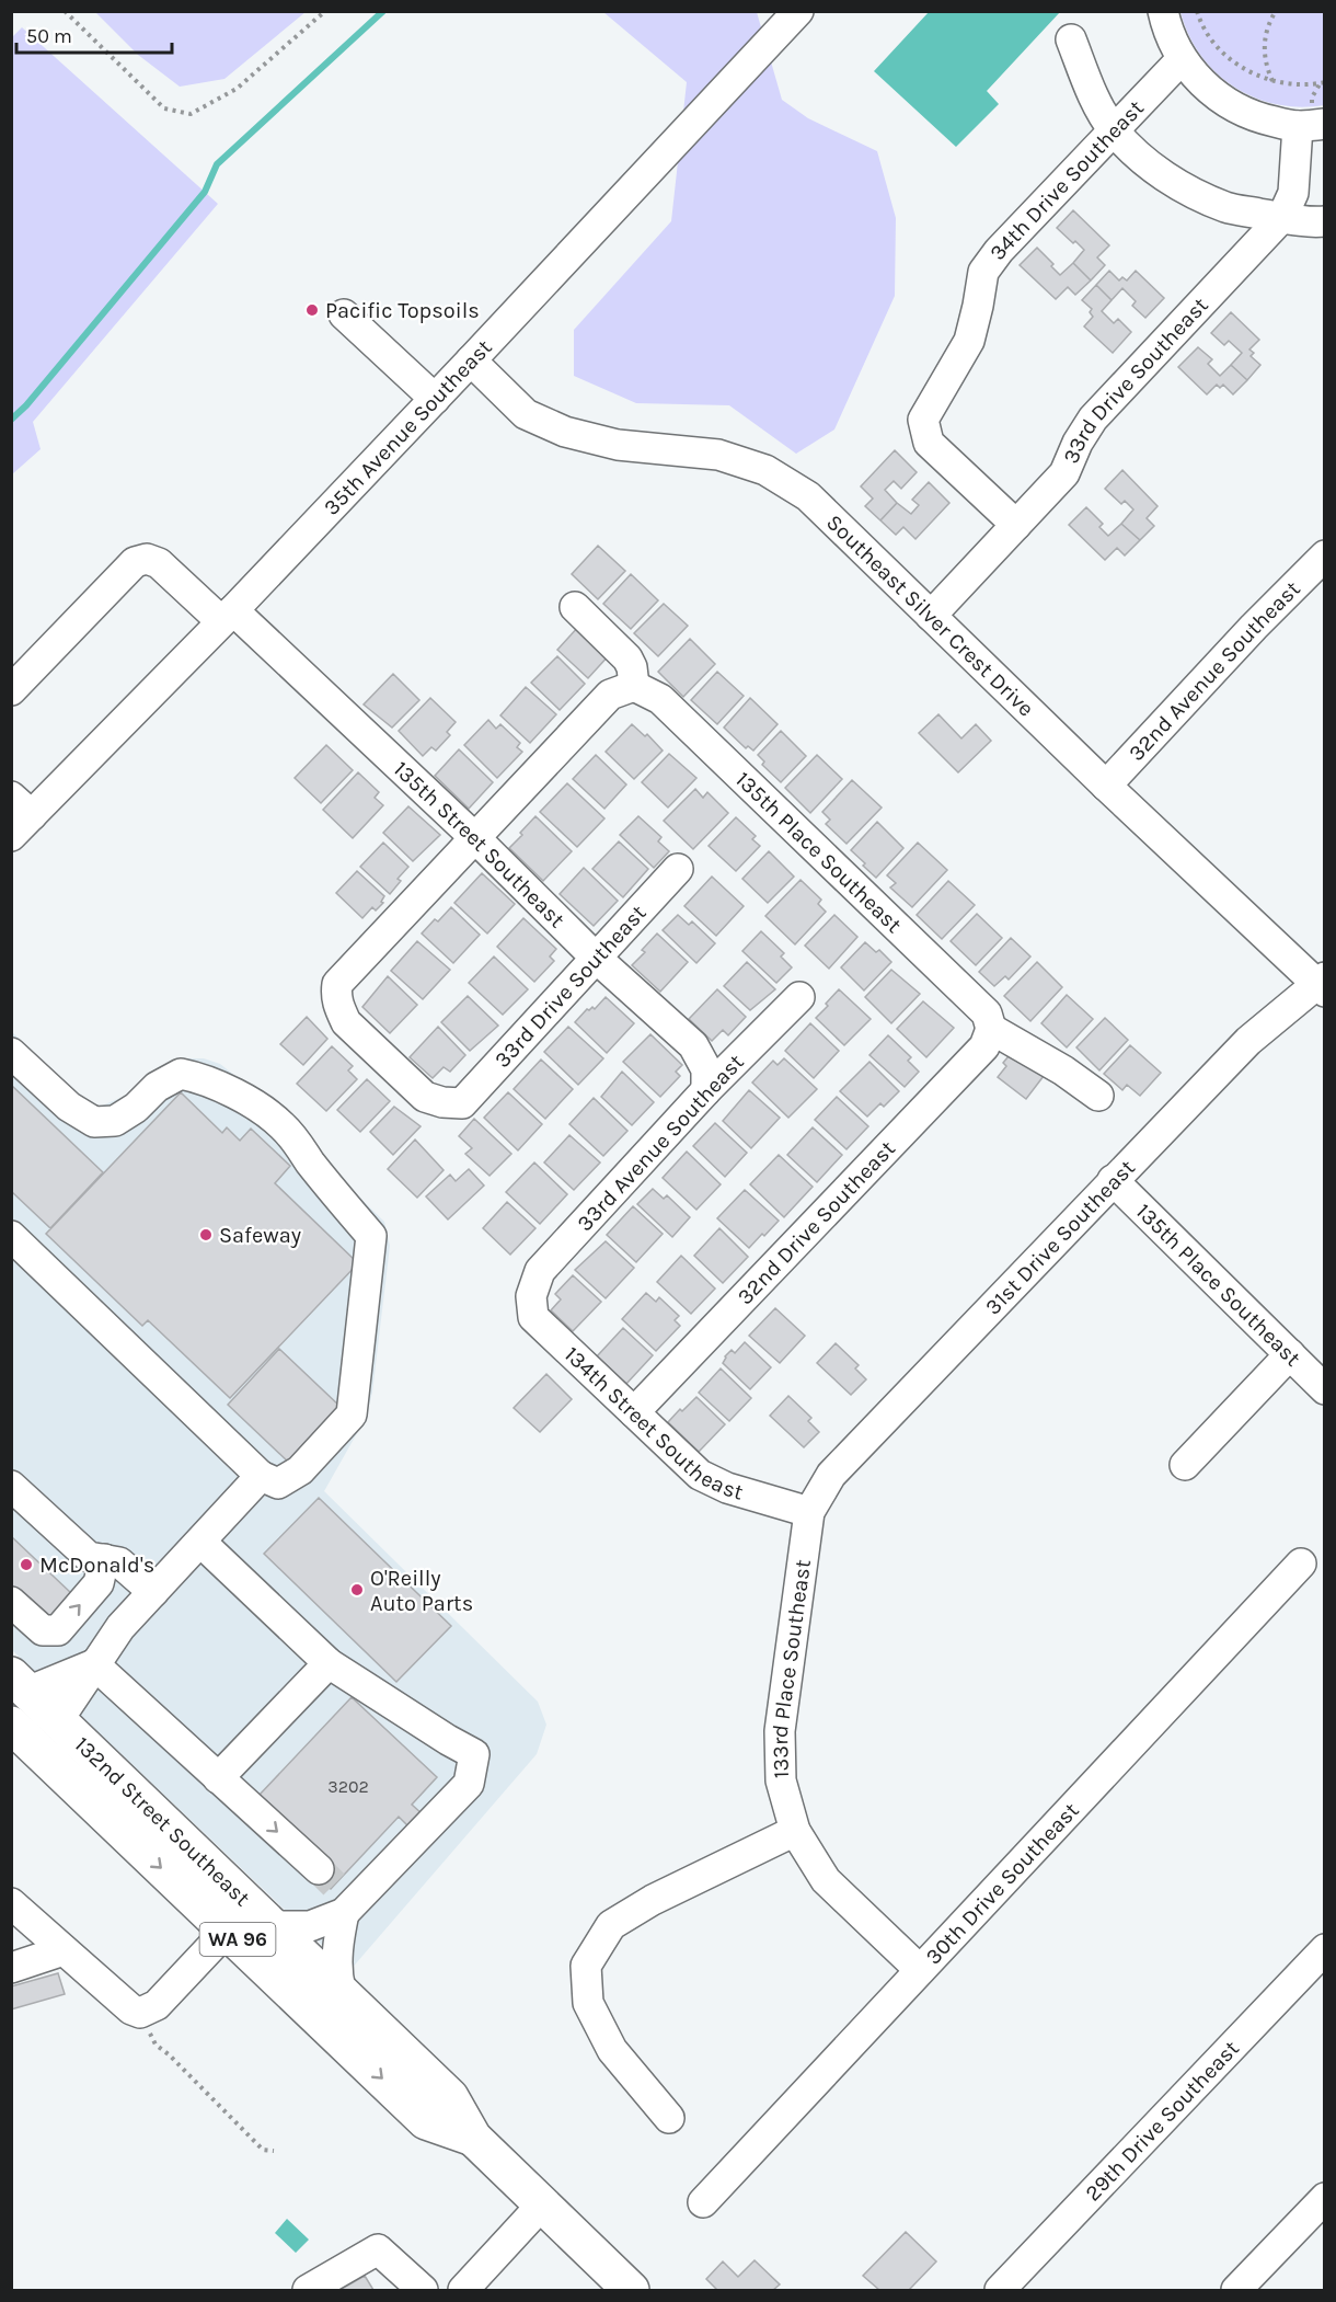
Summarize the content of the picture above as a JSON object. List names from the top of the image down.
{
  "streets": {
    "main road": ["132nd Street Southeast", "WA 96"],
    "street": [
      "34th Drive Southeast",
      "33rd Drive Southeast",
      "35th Avenue Southeast",
      "Southeast Silver Crest Drive",
      "32nd Avenue Southeast",
      "135th Street Southeast",
      "135th Place Southeast",
      "33rd Avenue Southeast",
      "32nd Drive Southeast",
      "31st Drive Southeast",
      "134th Street Southeast",
      "133rd Place Southeast",
      "30th Drive Southeast",
      "29th Drive Southeast"
    ]
  },
  "crossings": [
    ["34th Drive Southeast", "33rd Drive Southeast"],
    ["33rd Drive Southeast", "Southeast Silver Crest Drive"],
    ["33rd Drive Southeast", "135th Street Southeast"],
    ["35th Avenue Southeast", "Southeast Silver Crest Drive"],
    ["35th Avenue Southeast", "135th Street Southeast"],
    ["Southeast Silver Crest Drive", "32nd Avenue Southeast"],
    ["Southeast Silver Crest Drive", "31st Drive Southeast"],
    ["135th Street Southeast", "33rd Avenue Southeast"],
    ["135th Place Southeast", "32nd Drive Southeast"],
    ["135th Place Southeast", "31st Drive Southeast"],
    ["33rd Avenue Southeast", "134th Street Southeast"],
    ["32nd Drive Southeast", "134th Street Southeast"],
    ["31st Drive Southeast", "134th Street Southeast"],
    ["31st Drive Southeast", "133rd Place Southeast"],
    ["134th Street Southeast", "133rd Place Southeast"],
    ["133rd Place Southeast", "30th Drive Southeast"]
  ],
  "places": [
    "Pacific Topsoils",
    "Safeway",
    "McDonald's",
    "O'Reilly Auto Parts"
  ],
  "house_numbers": ["3202"],
  "scale_bar": "50 m"
}
